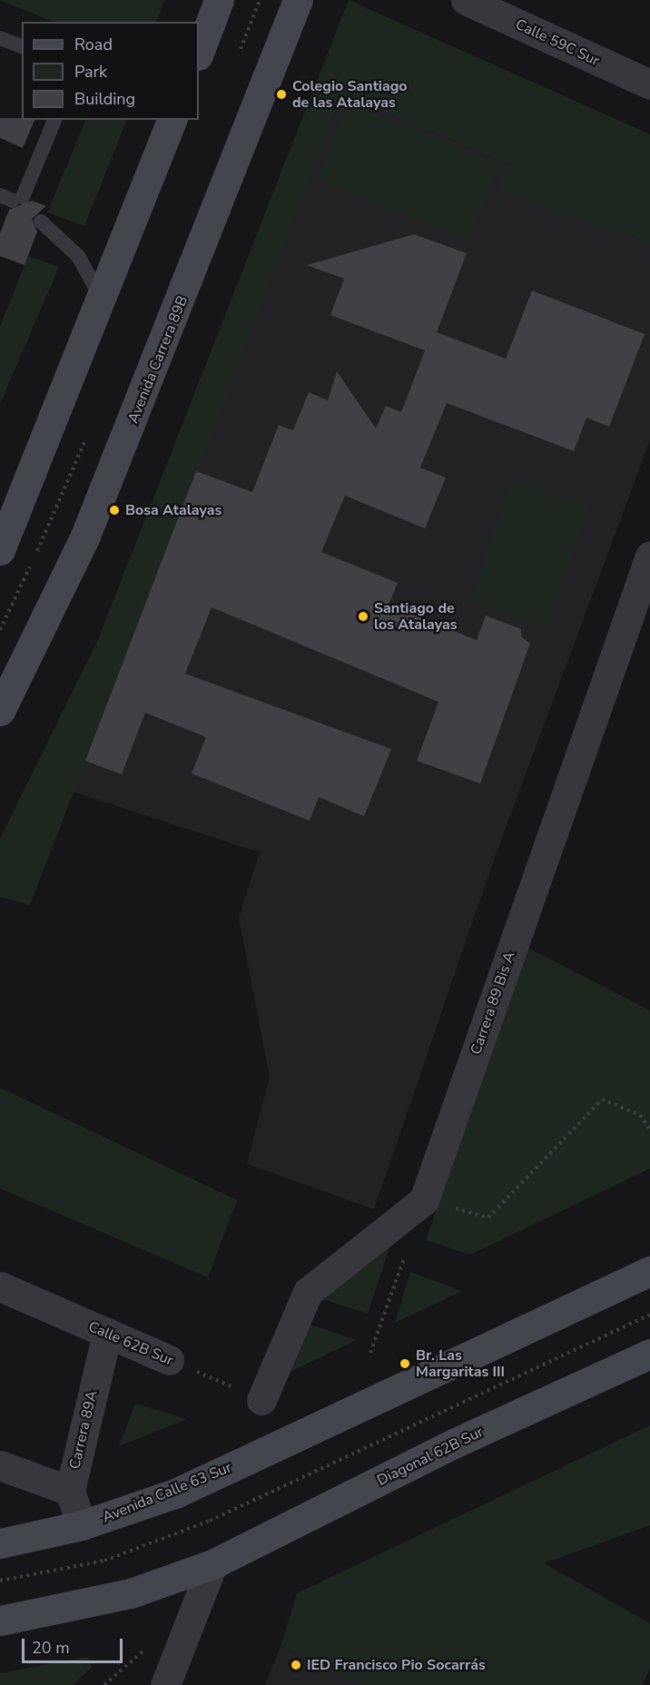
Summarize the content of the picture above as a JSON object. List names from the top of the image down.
{
  "streets": {
    "main road": ["Avenida Carrera 89B", "Diagonal 62B Sur", "Avenida Calle 63 Sur"],
    "street": [
      "Calle 59C Sur",
      "Carrera 89 Bis A",
      "Calle 62B Sur",
      "Carrera 89A"
    ]
  },
  "crossings": [
    ["Calle 62B Sur", "Carrera 89A"]
  ],
  "places": [
    "Colegio Santiago de las Atalayas",
    "Bosa Atalayas",
    "Santiago de los Atalayas",
    "Br. Las Margaritas III",
    "IED Francisco Pio Socarrás"
  ],
  "legend": ["Road", "Park", "Building"],
  "scale_bar": "20 m"
}
